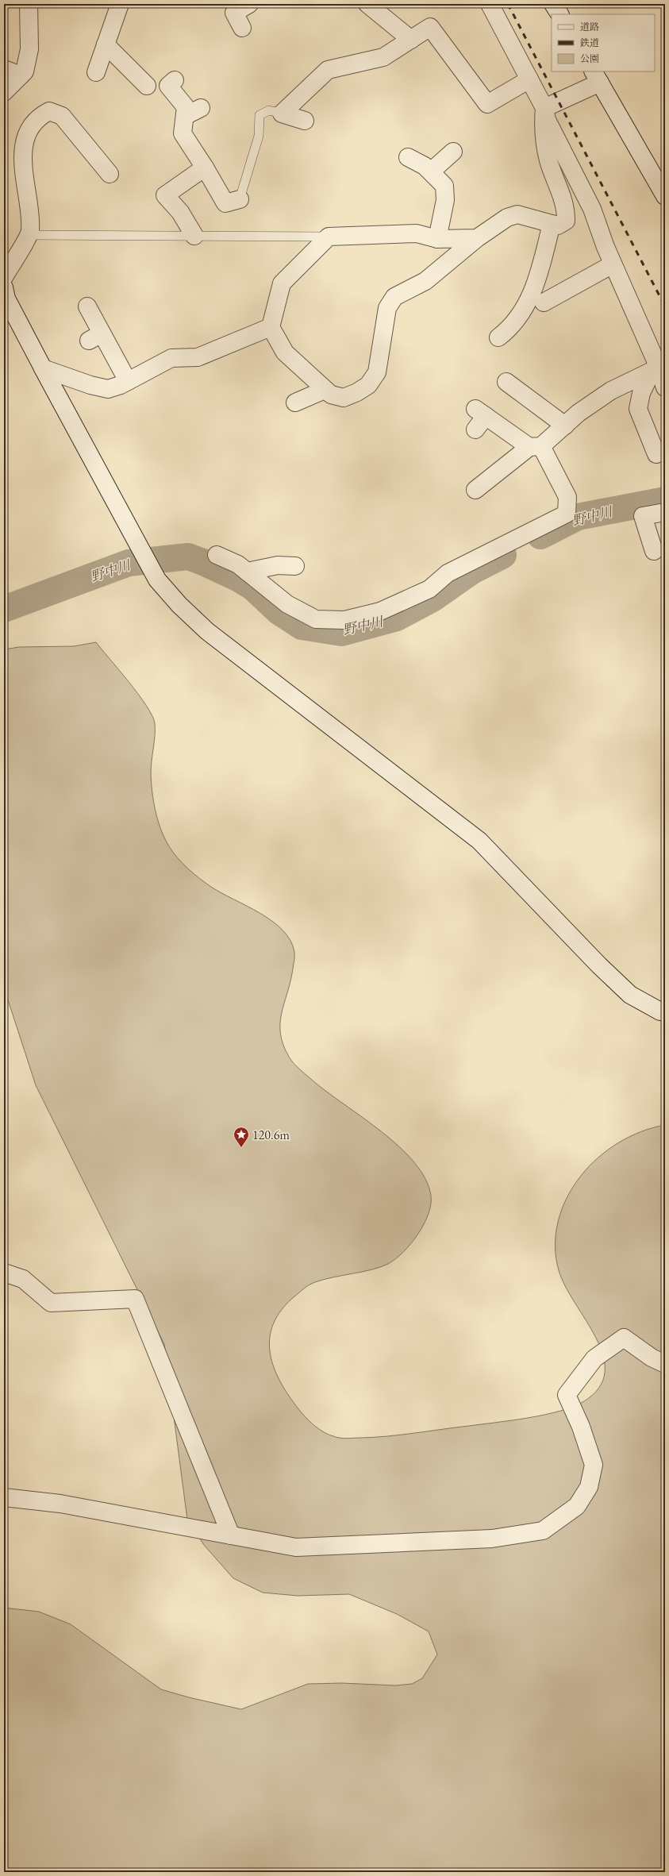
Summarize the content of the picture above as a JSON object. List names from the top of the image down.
{
  "water": ["野中川"],
  "places": {
    "place": ["120.6m"]
  },
  "legend": ["道路", "鉄道", "公園"]
}
